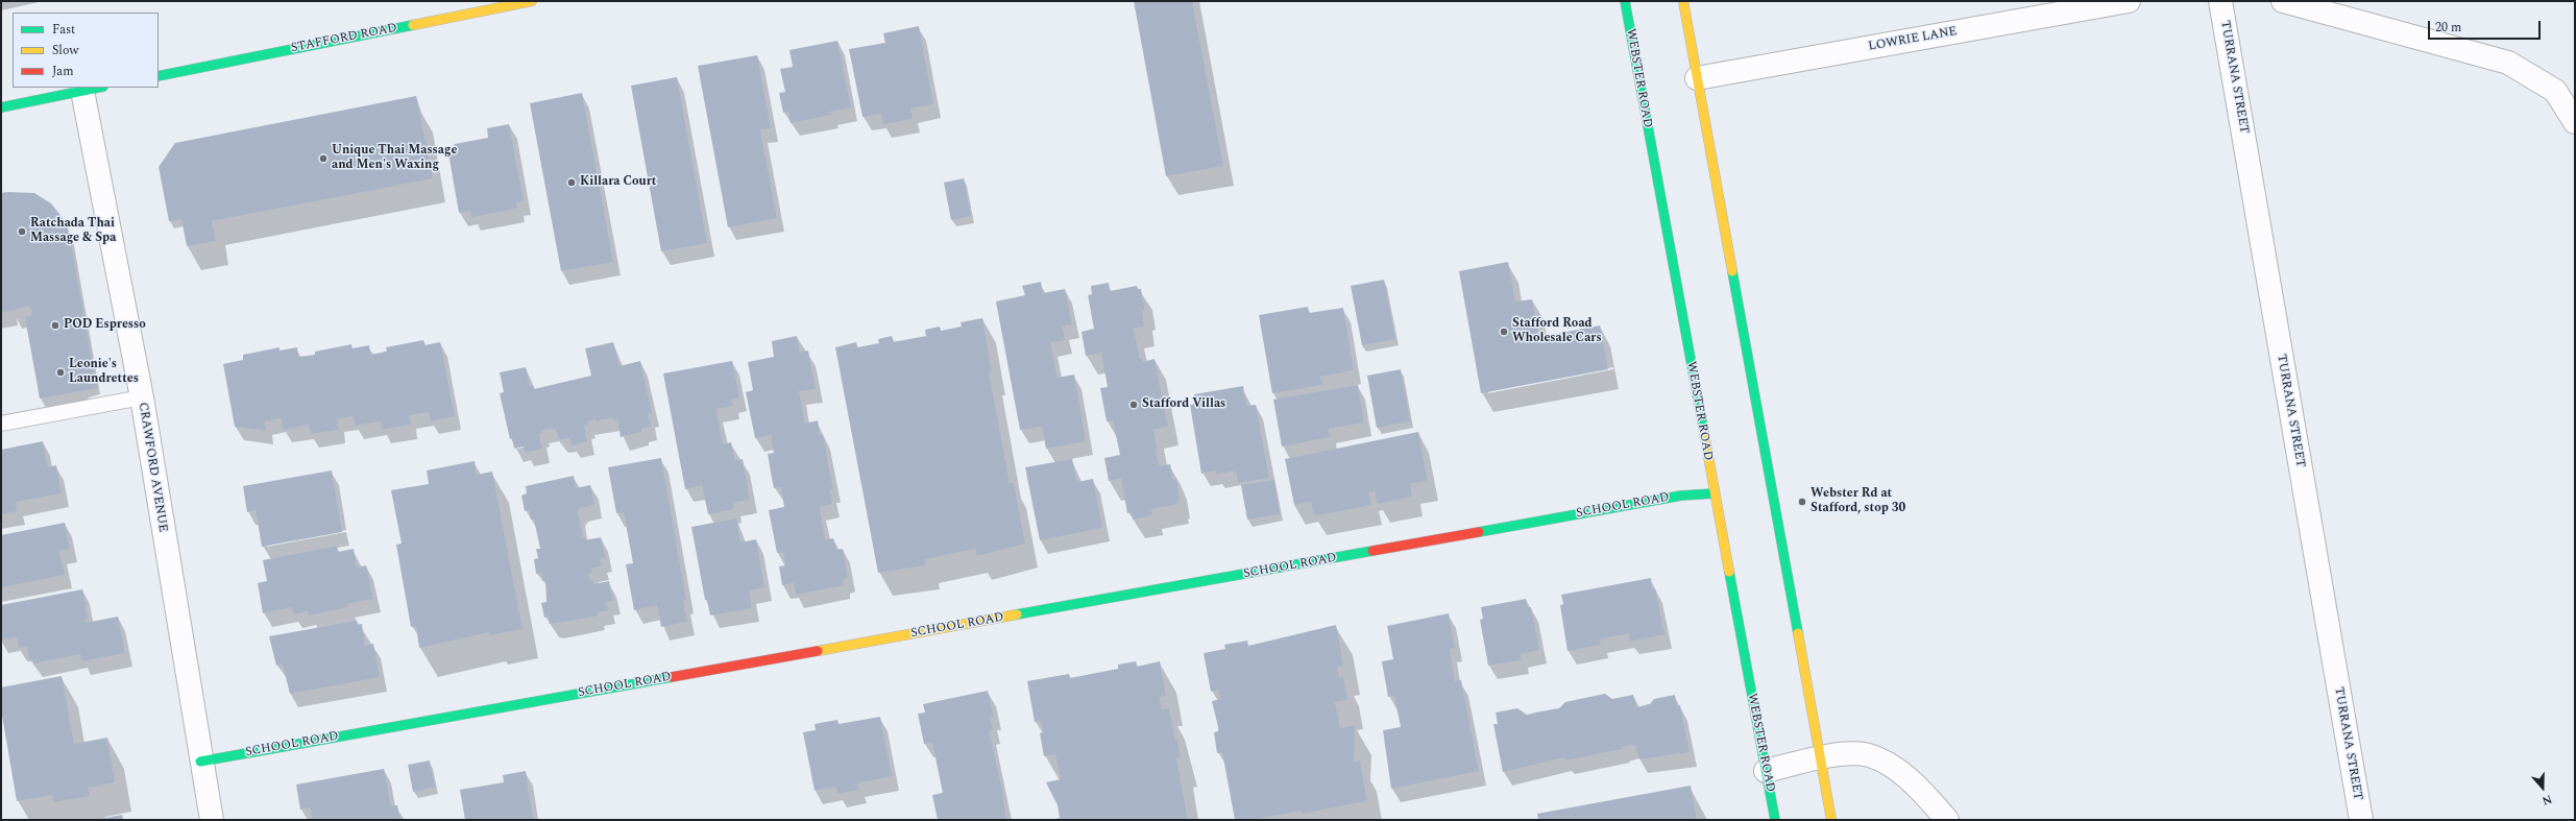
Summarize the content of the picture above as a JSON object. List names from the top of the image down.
{
  "streets": {
    "main road": ["STAFFORD ROAD", "WEBSTER ROAD", "SCHOOL ROAD"],
    "street": ["LOWRIE LANE", "TURRANA STREET", "CRAWFORD AVENUE"]
  },
  "crossings": [
    ["WEBSTER ROAD", "SCHOOL ROAD"],
    ["CRAWFORD AVENUE", "SCHOOL ROAD"]
  ],
  "places": [
    "Unique Thai Massage and Men's Waxing",
    "Killara Court",
    "Ratchada Thai Massage & Spa",
    "POD Espresso",
    "Stafford Road Wholesale Cars",
    "Leonie's Laundrettes",
    "Stafford Villas",
    "Webster Rd at Stafford, stop 30"
  ],
  "legend": ["Fast", "Slow", "Jam"],
  "scale_bar": "20 m",
  "north": "bottom"
}
